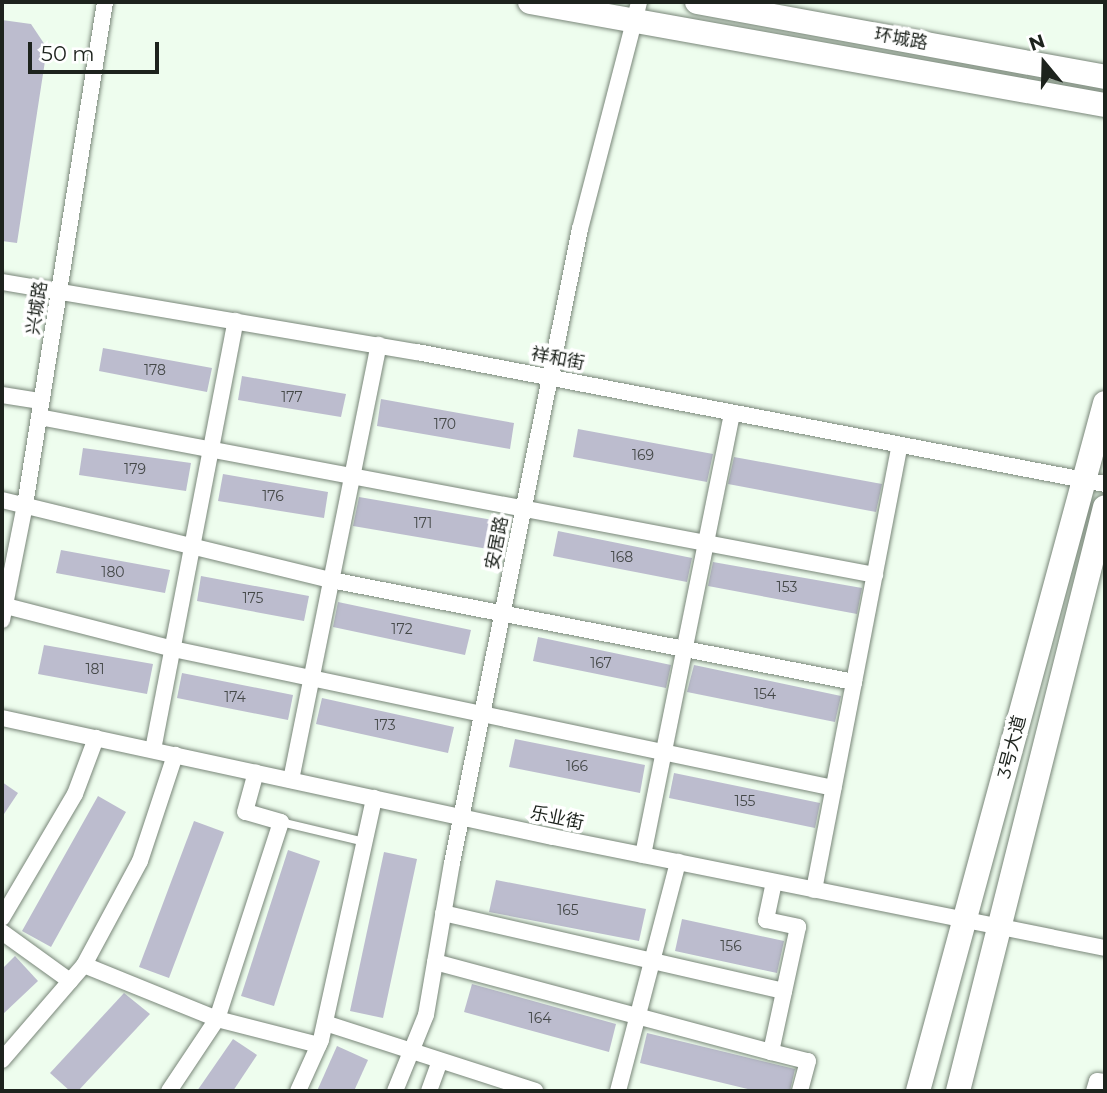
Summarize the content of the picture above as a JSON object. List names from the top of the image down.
{
  "streets": {
    "main road": ["环城路", "3号大道"],
    "street": [
      "兴城路",
      "祥和街",
      "安居路",
      "乐业街"
    ]
  },
  "crossings": [
    ["兴城路", "祥和街"],
    ["祥和街", "安居路"],
    ["祥和街", "3号大道"],
    ["安居路", "乐业街"],
    ["3号大道", "乐业街"]
  ],
  "house_numbers": [
    "178",
    "177",
    "170",
    "169",
    "179",
    "176",
    "171",
    "168",
    "180",
    "153",
    "175",
    "172",
    "167",
    "181",
    "154",
    "174",
    "173",
    "166",
    "155",
    "165",
    "156",
    "164"
  ],
  "scale_bar": "50 m",
  "north": "top"
}
